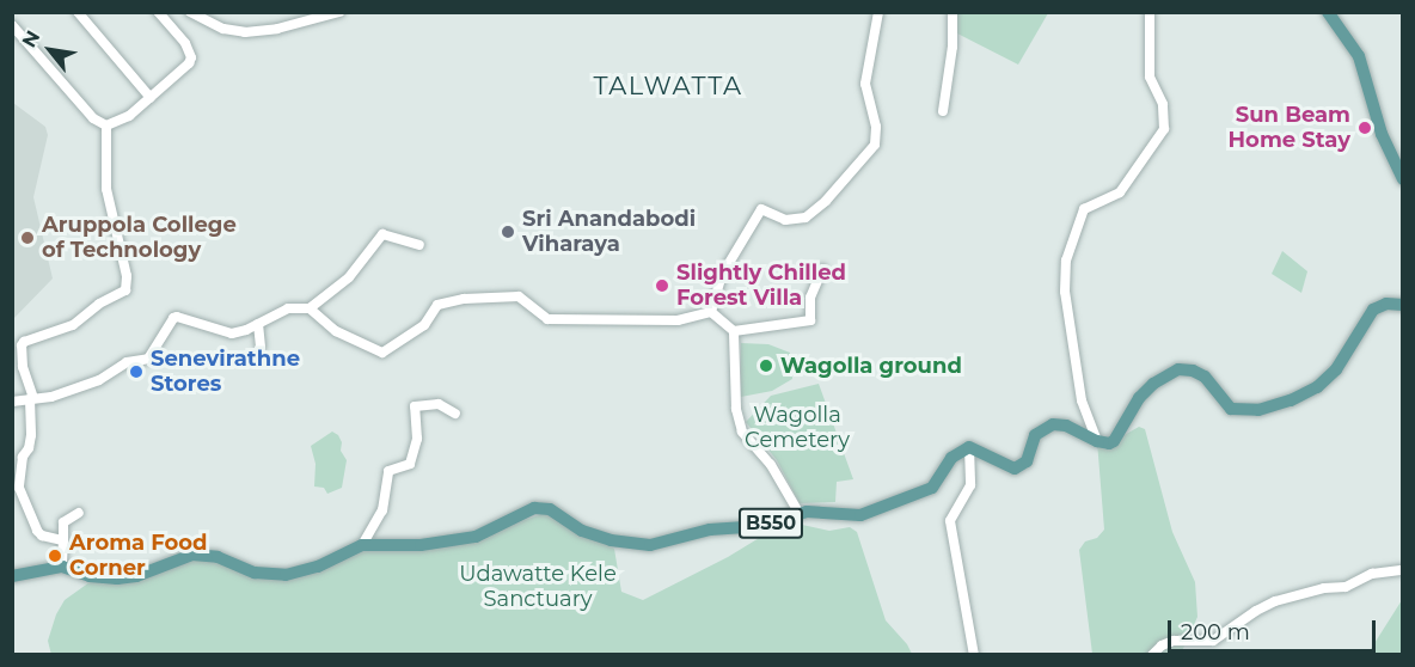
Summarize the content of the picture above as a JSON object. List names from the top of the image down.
{
  "streets": {
    "main road": ["B550"]
  },
  "districts": ["TALWATTA"],
  "parks": ["Wagolla Cemetery", "Udawatte Kele Sanctuary"],
  "places": [
    "Sun Beam Home Stay",
    "Sri Anandabodi Viharaya",
    "Aruppola College of Technology",
    "Slightly Chilled Forest Villa",
    "Wagolla ground",
    "Senevirathne Stores",
    "Aroma Food Corner"
  ],
  "scale_bar": "200 m",
  "north": "top left"
}
